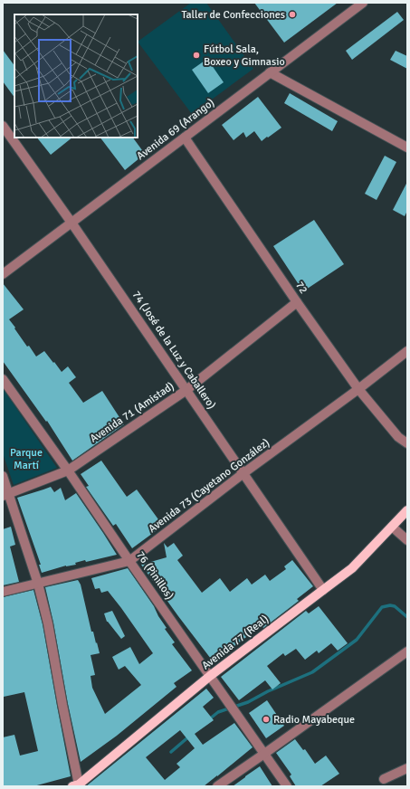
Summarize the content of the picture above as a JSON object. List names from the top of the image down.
{
  "streets": {
    "main road": ["Avenida 77 (Real)"],
    "street": [
      "Avenida 69 (Arango)",
      "72",
      "74 (José de la Luz y Caballero)",
      "Avenida 71 (Amistad)",
      "Avenida 73 (Cayetano González)",
      "76 (Pinillos)"
    ]
  },
  "crossings": [
    ["Avenida 69 (Arango)", "72"],
    ["Avenida 69 (Arango)", "74 (José de la Luz y Caballero)"],
    ["72", "Avenida 71 (Amistad)"],
    ["72", "Avenida 73 (Cayetano González)"],
    ["74 (José de la Luz y Caballero)", "Avenida 71 (Amistad)"],
    ["74 (José de la Luz y Caballero)", "Avenida 73 (Cayetano González)"],
    ["74 (José de la Luz y Caballero)", "Avenida 77 (Real)"],
    ["Avenida 71 (Amistad)", "76 (Pinillos)"],
    ["Avenida 73 (Cayetano González)", "76 (Pinillos)"],
    ["76 (Pinillos)", "Avenida 77 (Real)"]
  ],
  "parks": ["Parque Martí"],
  "places": ["Taller de Confecciones", "Fútbol Sala, Boxeo y Gimnasio", "Radio Mayabeque"]
}
